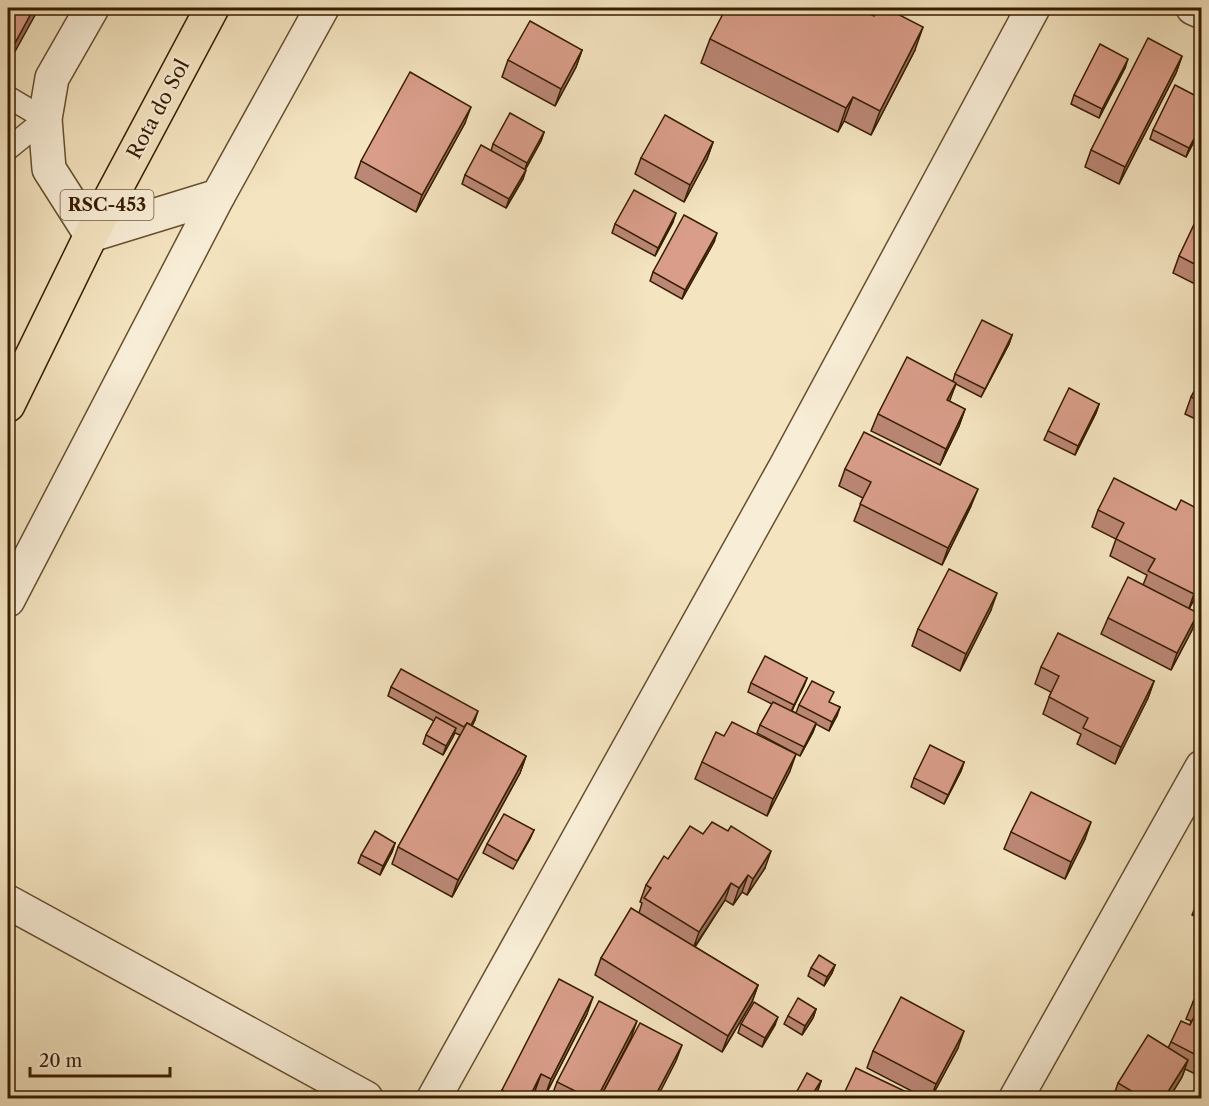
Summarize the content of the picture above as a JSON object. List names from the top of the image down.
{
  "streets": {
    "highway": ["Rota do Sol", "RSC-453"]
  },
  "scale_bar": "20 m"
}
